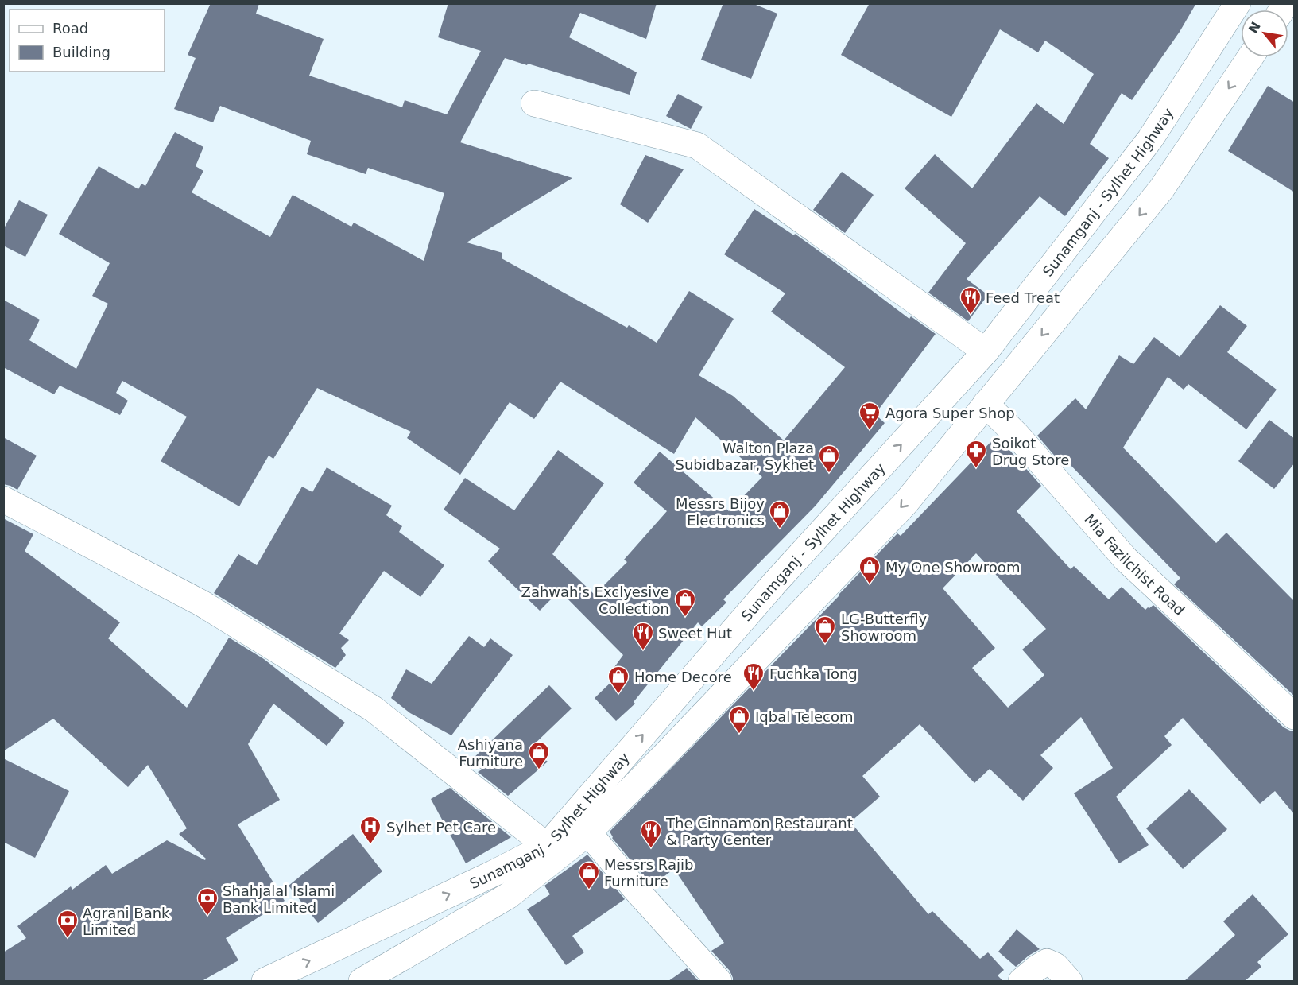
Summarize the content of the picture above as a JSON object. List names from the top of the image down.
{
  "streets": {
    "main road": ["Sunamganj - Sylhet Highway", "Mia Fazilchist Road"]
  },
  "crossings": [
    ["Sunamganj - Sylhet Highway", "Mia Fazilchist Road"]
  ],
  "places": {
    "restaurant": [
      "Feed Treat",
      "Sweet Hut",
      "Fuchka Tong",
      "The Cinnamon Restaurant & Party Center"
    ],
    "supermarket": ["Agora Super Shop"],
    "pharmacy": ["Soikot Drug Store"],
    "shop": [
      "Walton Plaza Subidbazar, Sykhet",
      "Messrs Bijoy Electronics",
      "My One Showroom",
      "Zahwah's Exclyesive Collection",
      "LG-Butterfly Showroom",
      "Home Decore",
      "Iqbal Telecom",
      "Ashiyana Furniture",
      "Messrs Rajib Furniture"
    ],
    "hospital": ["Sylhet Pet Care"],
    "bank": ["Shahjalal Islami Bank Limited", "Agrani Bank Limited"]
  },
  "legend": ["Road", "Building"],
  "north": "top left"
}
